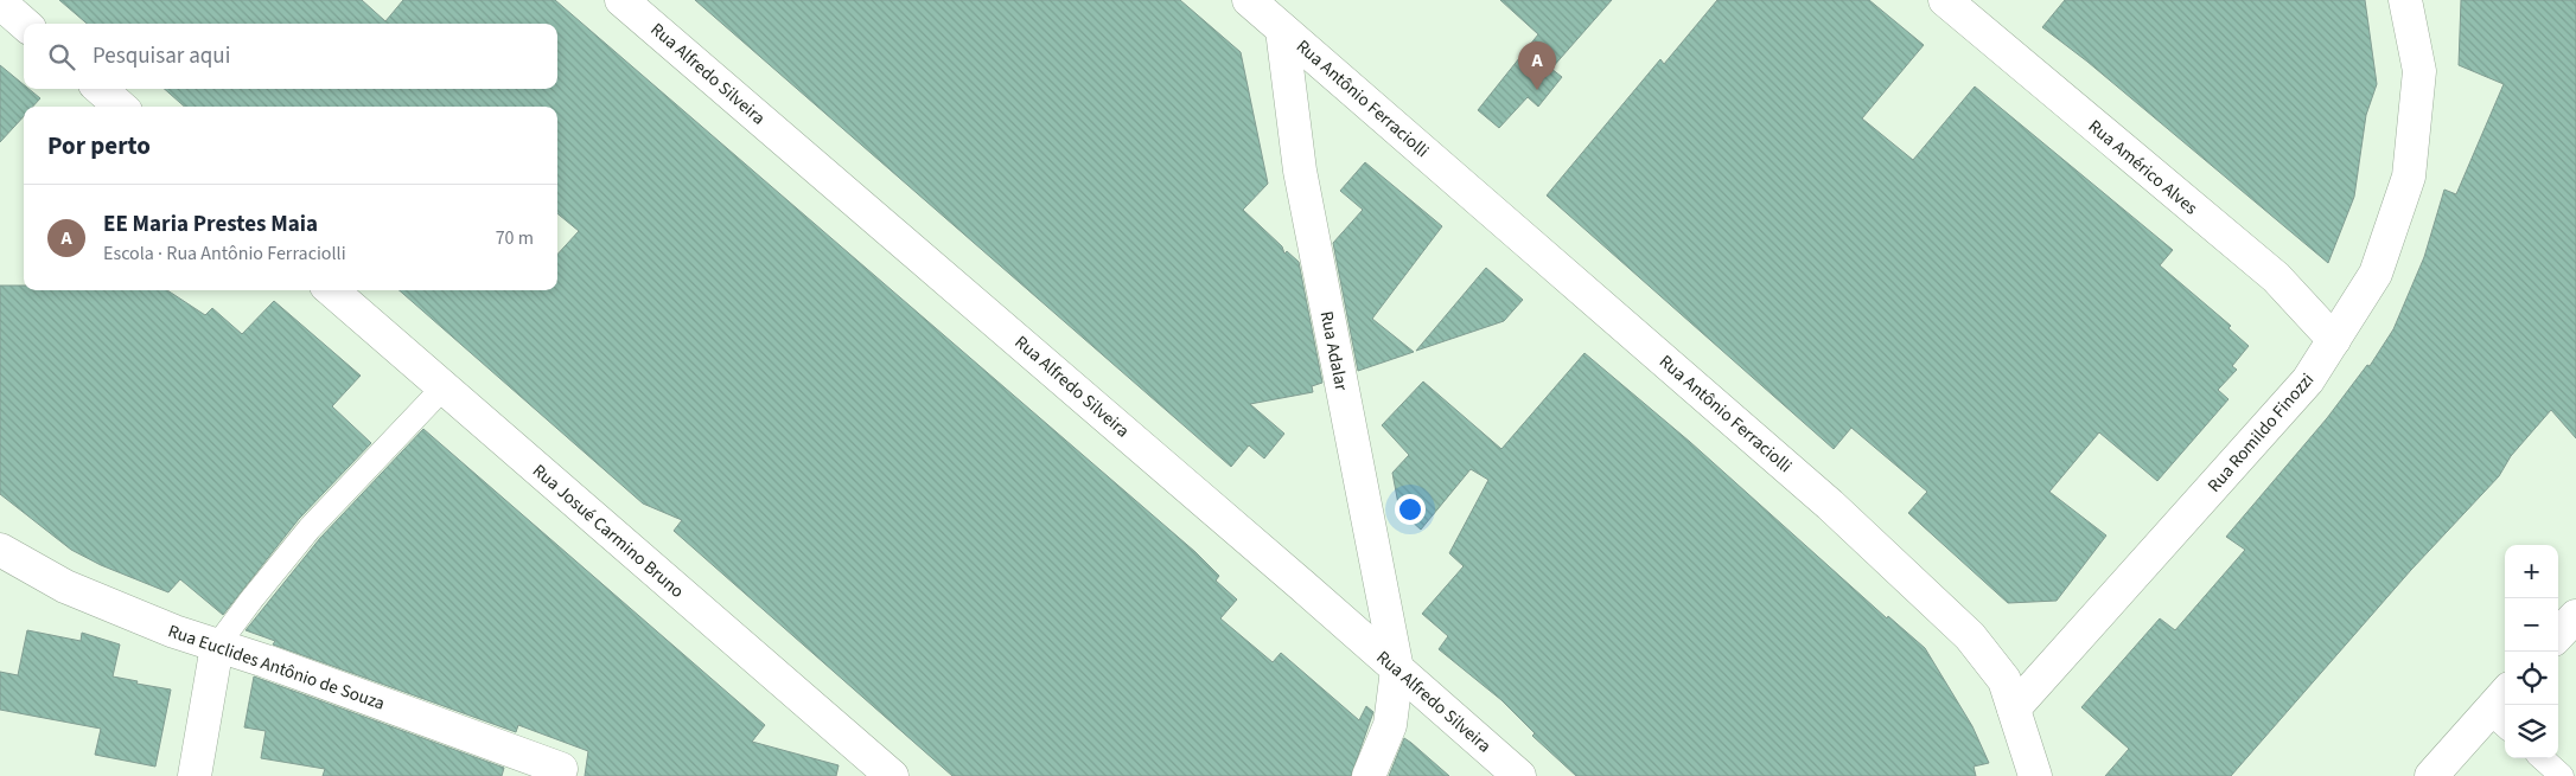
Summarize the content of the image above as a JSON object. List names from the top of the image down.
{
  "streets": {
    "street": [
      "Rua Alfredo Silveira",
      "Rua Antônio Ferraciolli",
      "Rua Américo Alves",
      "Rua Adalar",
      "Rua Romildo Finozzi",
      "Rua Josué Carmino Bruno",
      "Rua Euclides Antônio de Souza"
    ]
  },
  "crossings": [
    ["Rua Alfredo Silveira", "Rua Adalar"],
    ["Rua Antônio Ferraciolli", "Rua Adalar"],
    ["Rua Antônio Ferraciolli", "Rua Romildo Finozzi"],
    ["Rua Américo Alves", "Rua Romildo Finozzi"]
  ],
  "page": {
    "search": "Pesquisar aqui",
    "pins": "A",
    "heading": "Por perto",
    "list": [
      {
        "mark": "A",
        "name": "EE Maria Prestes Maia",
        "note": "Escola · Rua Antônio Ferraciolli",
        "value": "70 m"
      }
    ],
    "map_buttons": ["+", "−"]
  }
}
